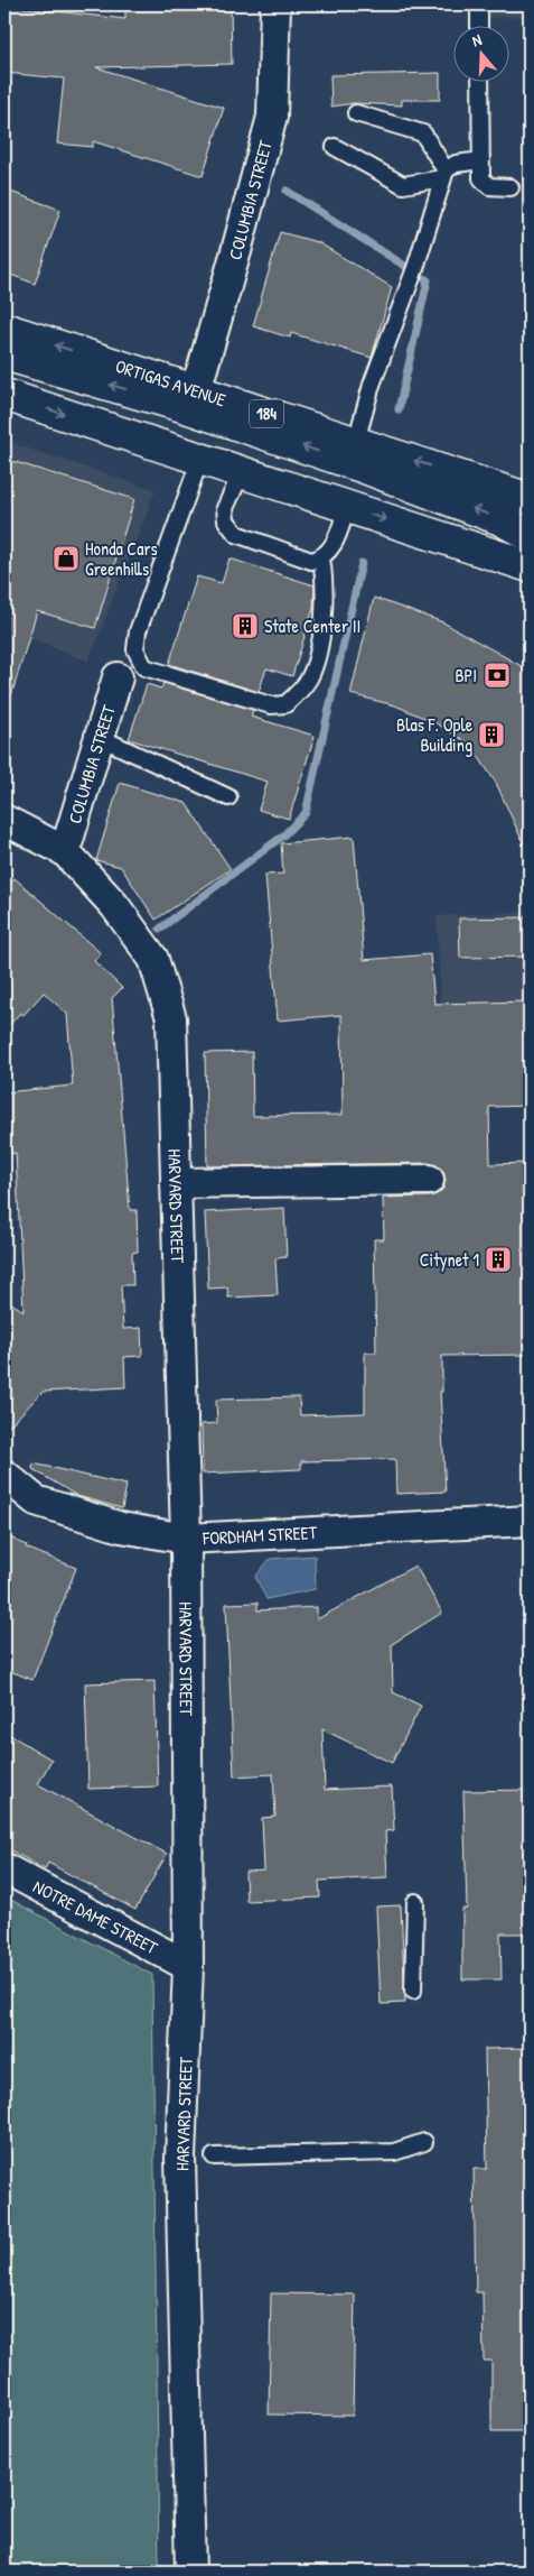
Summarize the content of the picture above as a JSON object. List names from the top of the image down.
{
  "streets": {
    "main road": ["ORTIGAS AVENUE", "184"],
    "street": [
      "COLUMBIA STREET",
      "HARVARD STREET",
      "FORDHAM STREET",
      "NOTRE DAME STREET"
    ]
  },
  "crossings": [
    ["COLUMBIA STREET", "ORTIGAS AVENUE"],
    ["COLUMBIA STREET", "HARVARD STREET"],
    ["HARVARD STREET", "FORDHAM STREET"],
    ["HARVARD STREET", "NOTRE DAME STREET"]
  ],
  "places": {
    "shop": ["Honda Cars Greenhills"],
    "building": ["State Center II", "Blas F. Ople Building", "Citynet 1"],
    "bank": ["BPI"]
  },
  "north": "top"
}
